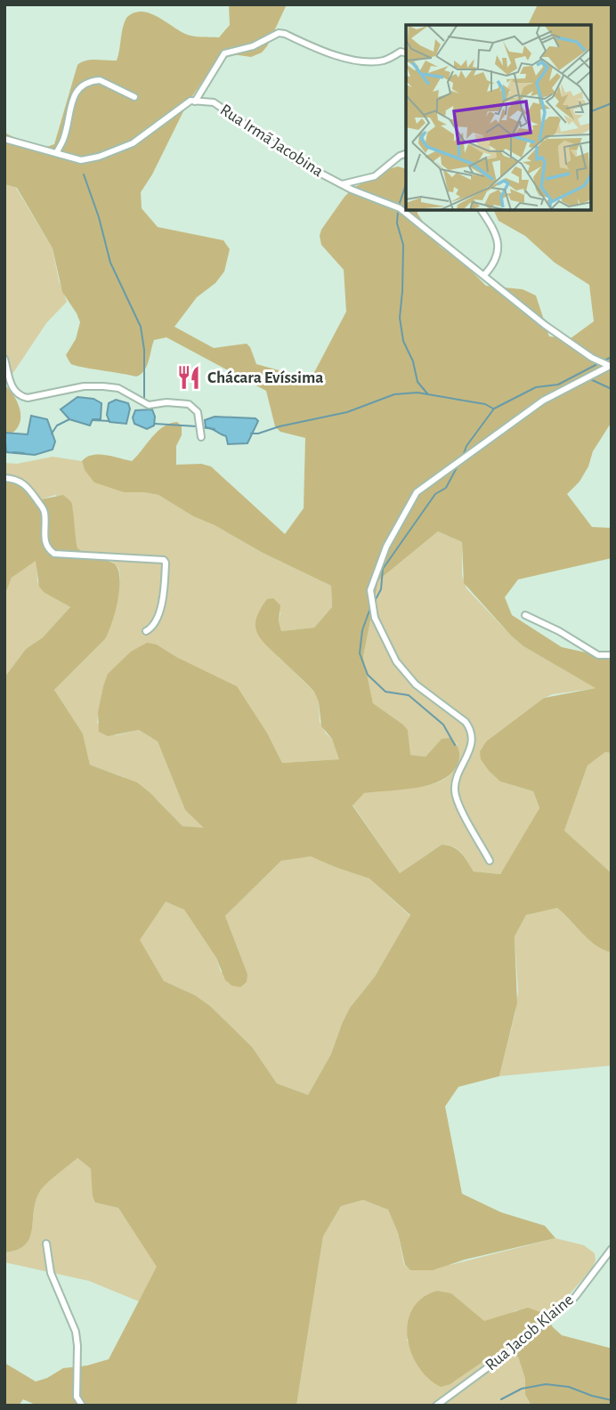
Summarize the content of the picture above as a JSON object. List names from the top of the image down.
{
  "streets": {
    "street": ["Rua Irmã Jacobina", "Rua Jacob Klaine"]
  },
  "places": {
    "restaurant": ["Chácara Evíssima"]
  }
}
